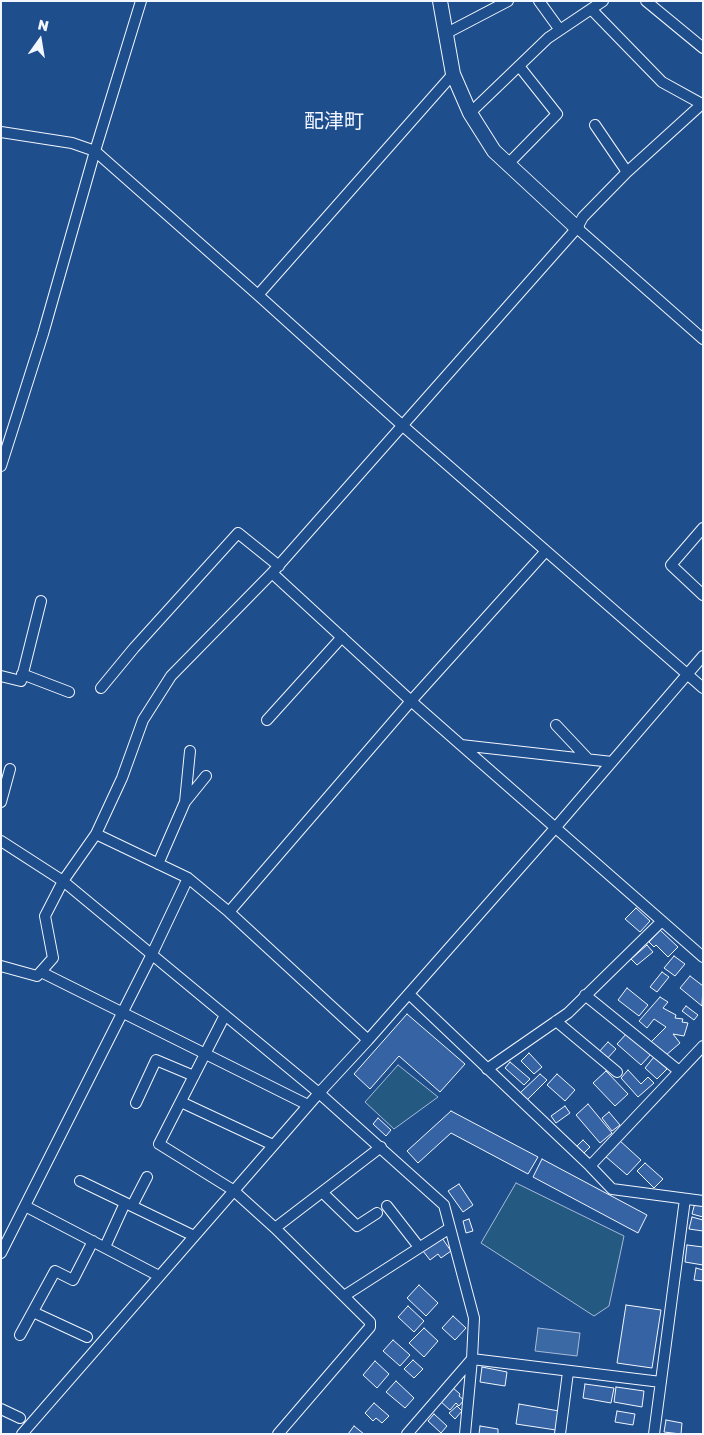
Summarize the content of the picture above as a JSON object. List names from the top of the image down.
{
  "districts": ["配津町"],
  "north": "top"
}
